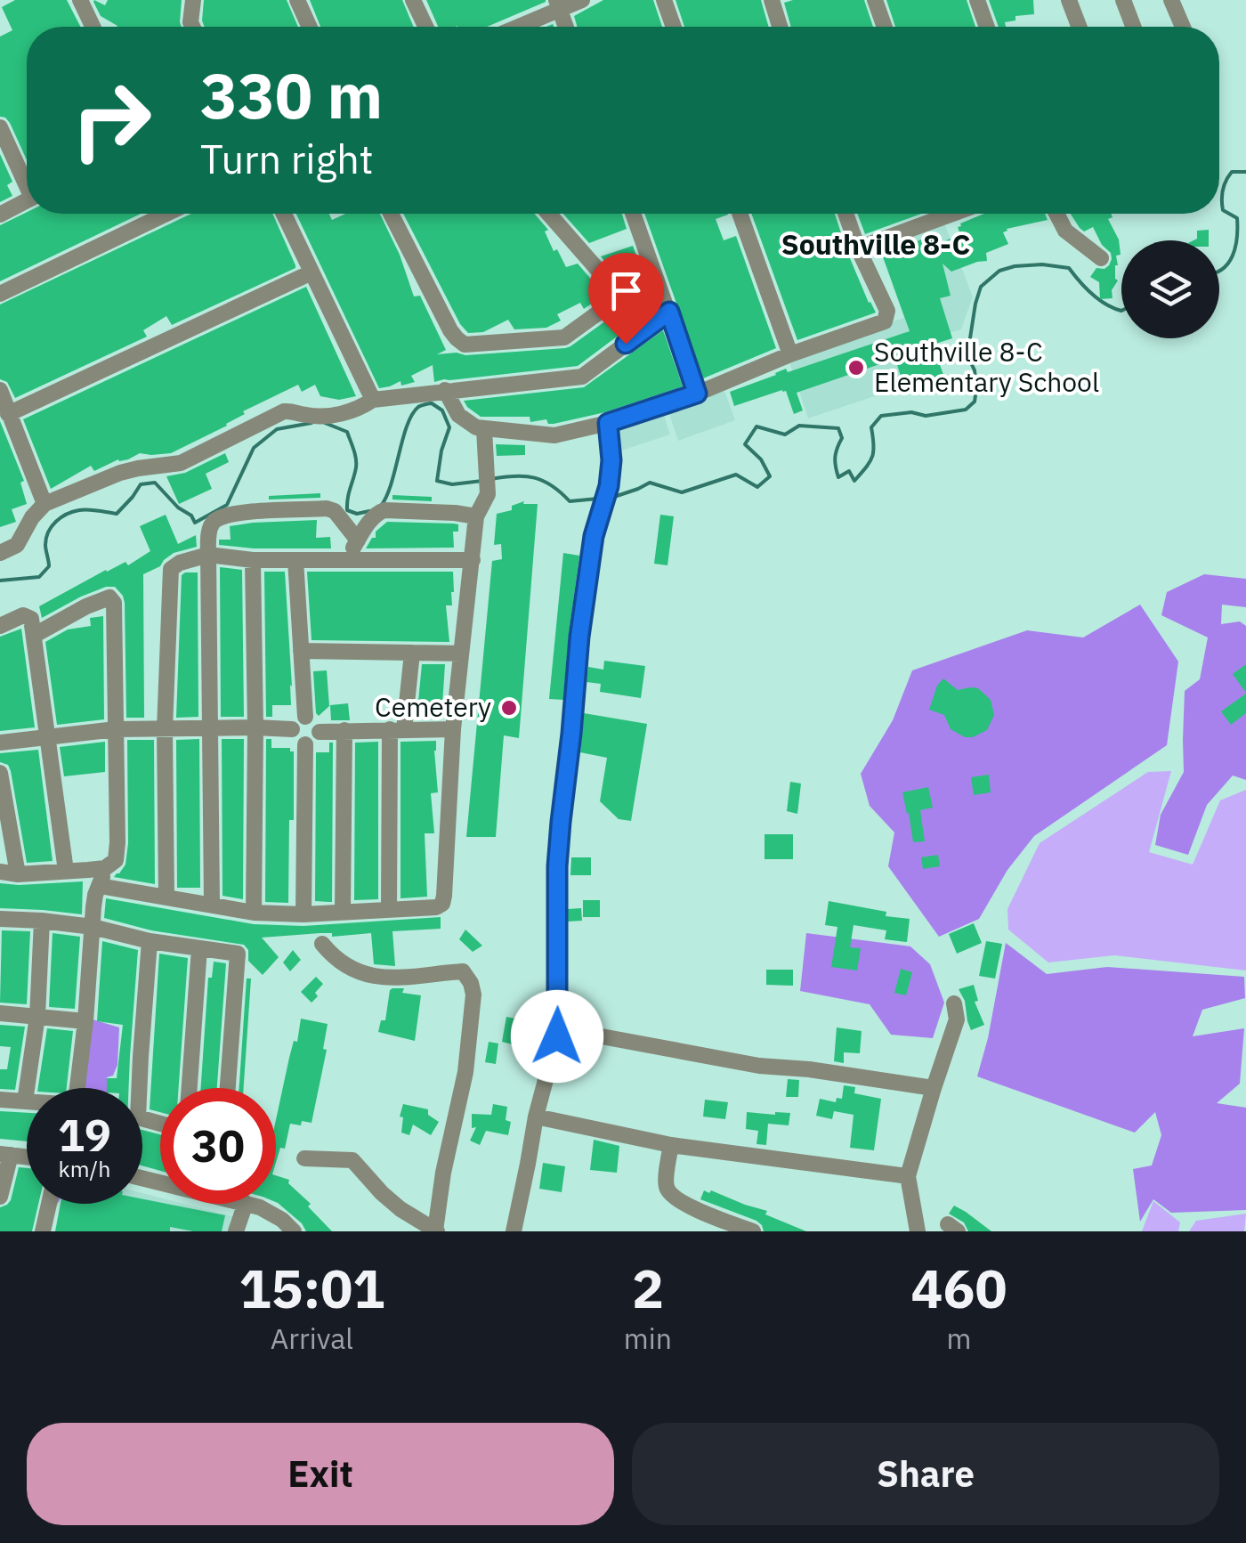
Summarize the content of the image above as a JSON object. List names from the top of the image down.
{
  "districts": ["Southville 8-C"],
  "places": ["Southville 8-C Elementary School", "Cemetery"],
  "page": {
    "turn": ["330 m", "Turn right"],
    "speed": "19 km/h",
    "limit": "30",
    "eta": [
      "15:01",
      "Arrival",
      "2",
      "min",
      "460",
      "m"
    ],
    "buttons": ["Exit", "Share"]
  }
}
